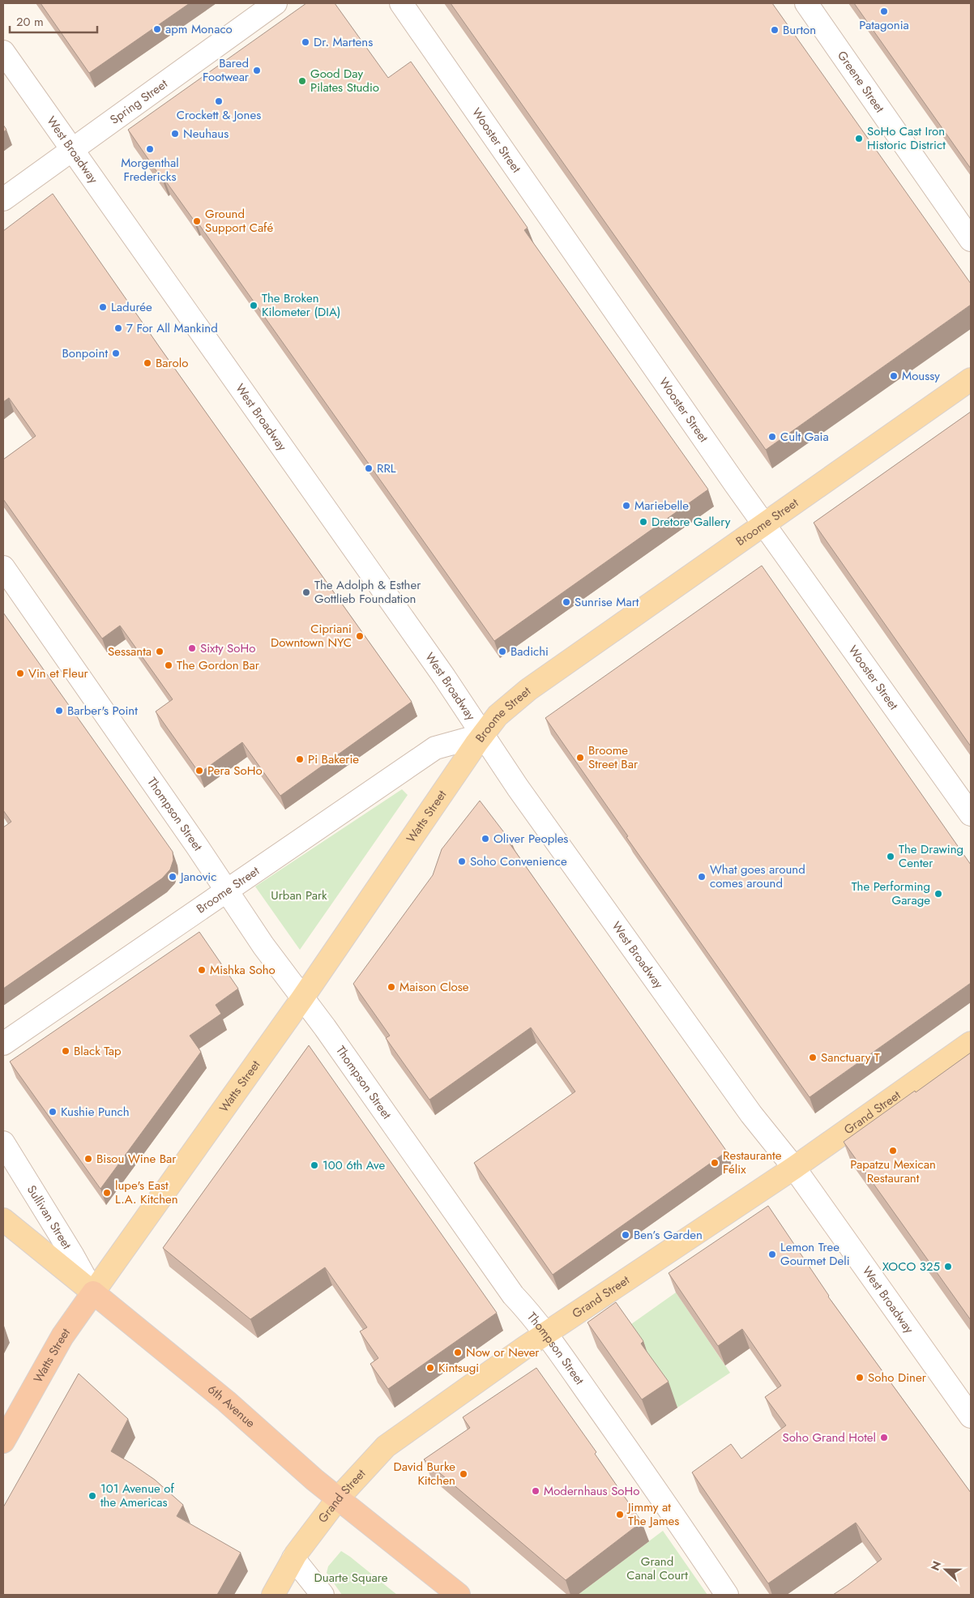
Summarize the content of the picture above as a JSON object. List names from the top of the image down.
{
  "streets": {
    "highway": ["Watts Street", "6th Avenue"],
    "main road": ["Broome Street", "Grand Street"],
    "street": [
      "Greene Street",
      "Spring Street",
      "Wooster Street",
      "West Broadway",
      "Thompson Street",
      "Sullivan Street"
    ]
  },
  "crossings": [
    ["Spring Street", "West Broadway"],
    ["Wooster Street", "Broome Street"],
    ["West Broadway", "Broome Street"],
    ["West Broadway", "Watts Street"],
    ["West Broadway", "Grand Street"],
    ["Broome Street", "Thompson Street"],
    ["Broome Street", "Watts Street"],
    ["Thompson Street", "Watts Street"],
    ["Thompson Street", "Grand Street"],
    ["Watts Street", "Sullivan Street"],
    ["Watts Street", "6th Avenue"],
    ["Grand Street", "6th Avenue"],
    ["Sullivan Street", "6th Avenue"]
  ],
  "parks": ["Urban Park", "Grand Canal Court", "Duarte Square"],
  "places": [
    "Patagonia",
    "apm Monaco",
    "Burton",
    "Dr. Martens",
    "Bared Footwear",
    "Good Day Pilates Studio",
    "Crockett & Jones",
    "Neuhaus",
    "SoHo Cast Iron Historic District",
    "Morgenthal Fredericks",
    "Ground Support Café",
    "The Broken Kilometer (DIA)",
    "Ladurée",
    "7 For All Mankind",
    "Bonpoint",
    "Barolo",
    "Moussy",
    "Cult Gaia",
    "RRL",
    "Mariebelle",
    "Dretore Gallery",
    "The Adolph & Esther Gottlieb Foundation",
    "Sunrise Mart",
    "Cipriani Downtown NYC",
    "Sixty SoHo",
    "Sessanta",
    "Badichi",
    "The Gordon Bar",
    "Vin et Fleur",
    "Barber's Point",
    "Broome Street Bar",
    "Pi Bakerie",
    "Pera SoHo",
    "Oliver Peoples",
    "The Drawing Center",
    "Soho Convenience",
    "Janovic",
    "What goes around comes around",
    "The Performing Garage",
    "Mishka Soho",
    "Maison Close",
    "Black Tap",
    "Sanctuary T",
    "Kushie Punch",
    "Papatzu Mexican Restaurant",
    "Bisou Wine Bar",
    "Restaurante Félix",
    "100 6th Ave",
    "lupe's East L.A. Kitchen",
    "Ben’s Garden",
    "Lemon Tree Gourmet Deli",
    "XOCO 325",
    "Now or Never",
    "Kintsugi",
    "Soho Diner",
    "Soho Grand Hotel",
    "David Burke Kitchen",
    "Modernhaus SoHo",
    "101 Avenue of the Americas",
    "Jimmy at The James"
  ],
  "scale_bar": "20 m",
  "north": "left"
}
